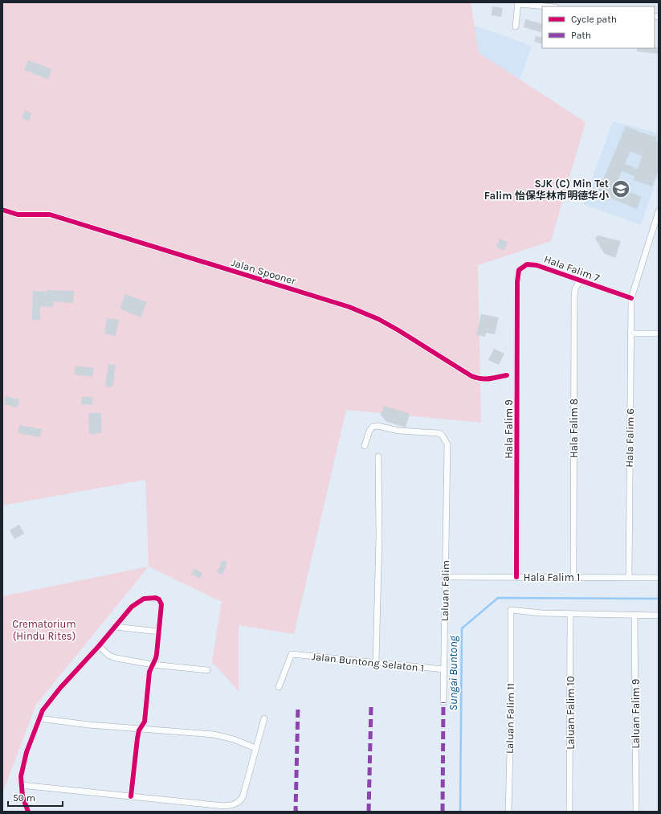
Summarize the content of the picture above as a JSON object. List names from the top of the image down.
{
  "streets": {
    "street": [
      "Hala Falim 7",
      "Jalan Spooner",
      "Hala Falim 8",
      "Hala Falim 9",
      "Hala Falim 6",
      "Hala Falim 1",
      "Laluan Falim",
      "Jalan Buntong Selaton 1",
      "Laluan Falim 10",
      "Laluan Falim 9",
      "Laluan Falim 11"
    ]
  },
  "crossings": [
    ["Hala Falim 7", "Hala Falim 8"],
    ["Hala Falim 7", "Hala Falim 9"],
    ["Hala Falim 7", "Hala Falim 6"],
    ["Hala Falim 8", "Hala Falim 1"],
    ["Hala Falim 9", "Hala Falim 1"],
    ["Hala Falim 6", "Hala Falim 1"],
    ["Hala Falim 1", "Laluan Falim"],
    ["Laluan Falim", "Jalan Buntong Selaton 1"],
    ["Laluan Falim 10", "Laluan Falim 11"]
  ],
  "water": ["Sungai Buntong"],
  "parks": ["Crematorium (Hindu Rites)"],
  "places": {
    "school or university": ["SJK (C) Min Tet Falim 怡保华林市明德华小"]
  },
  "legend": ["Cycle path", "Path"],
  "scale_bar": "50 m"
}
